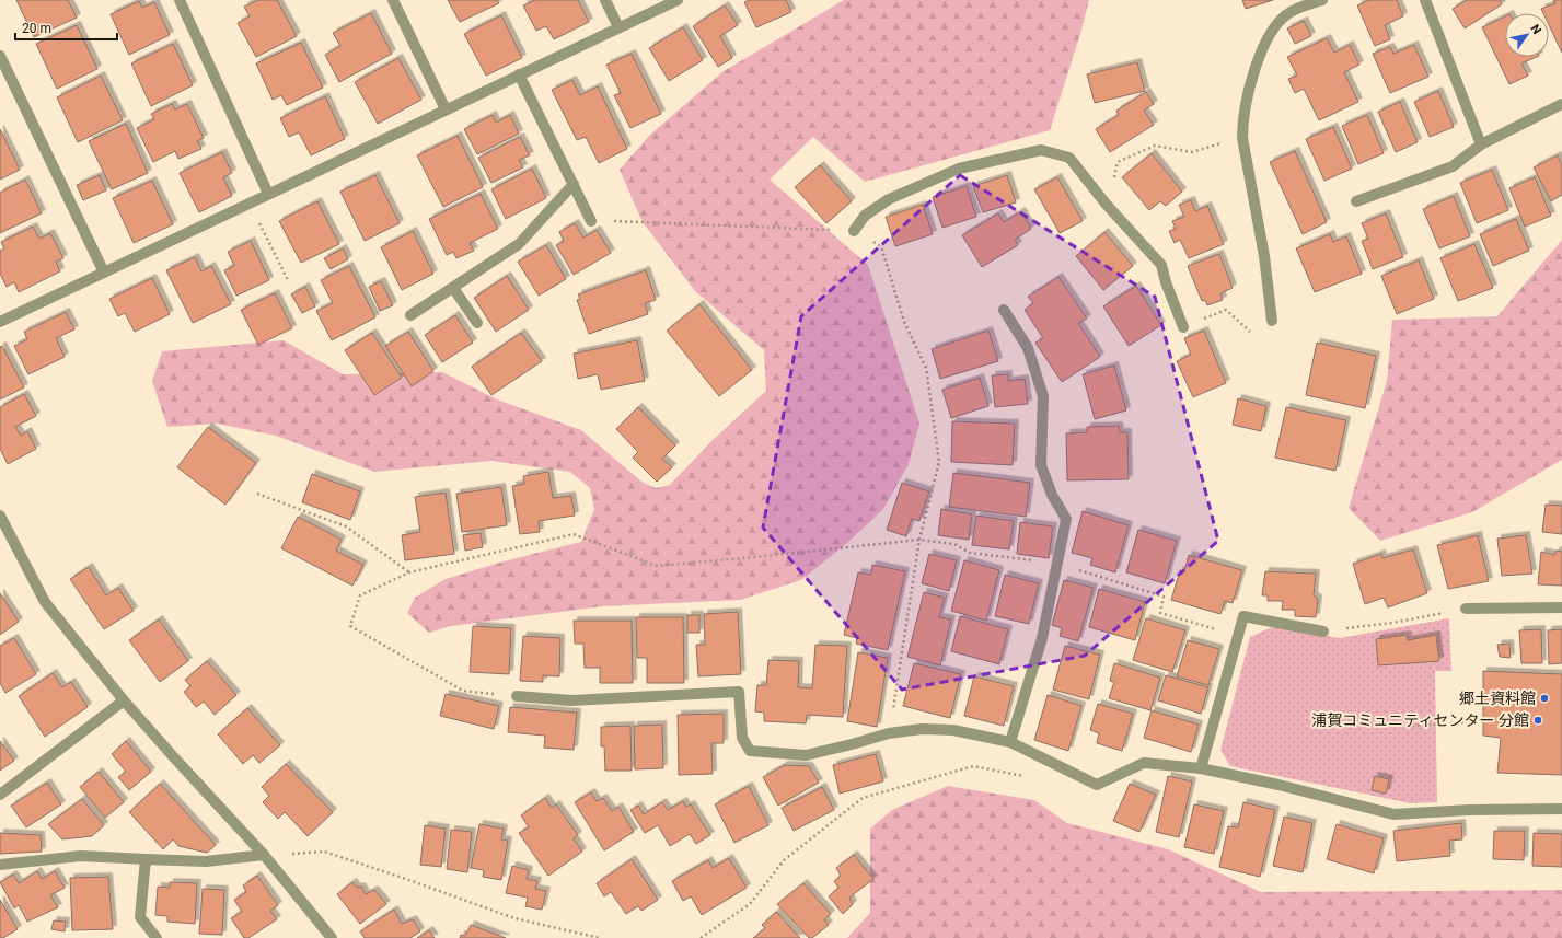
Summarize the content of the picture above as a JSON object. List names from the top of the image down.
{
  "places": ["郷土資料館", "浦賀コミュニティセンター 分館"],
  "scale_bar": "20 m",
  "north": "top right"
}
